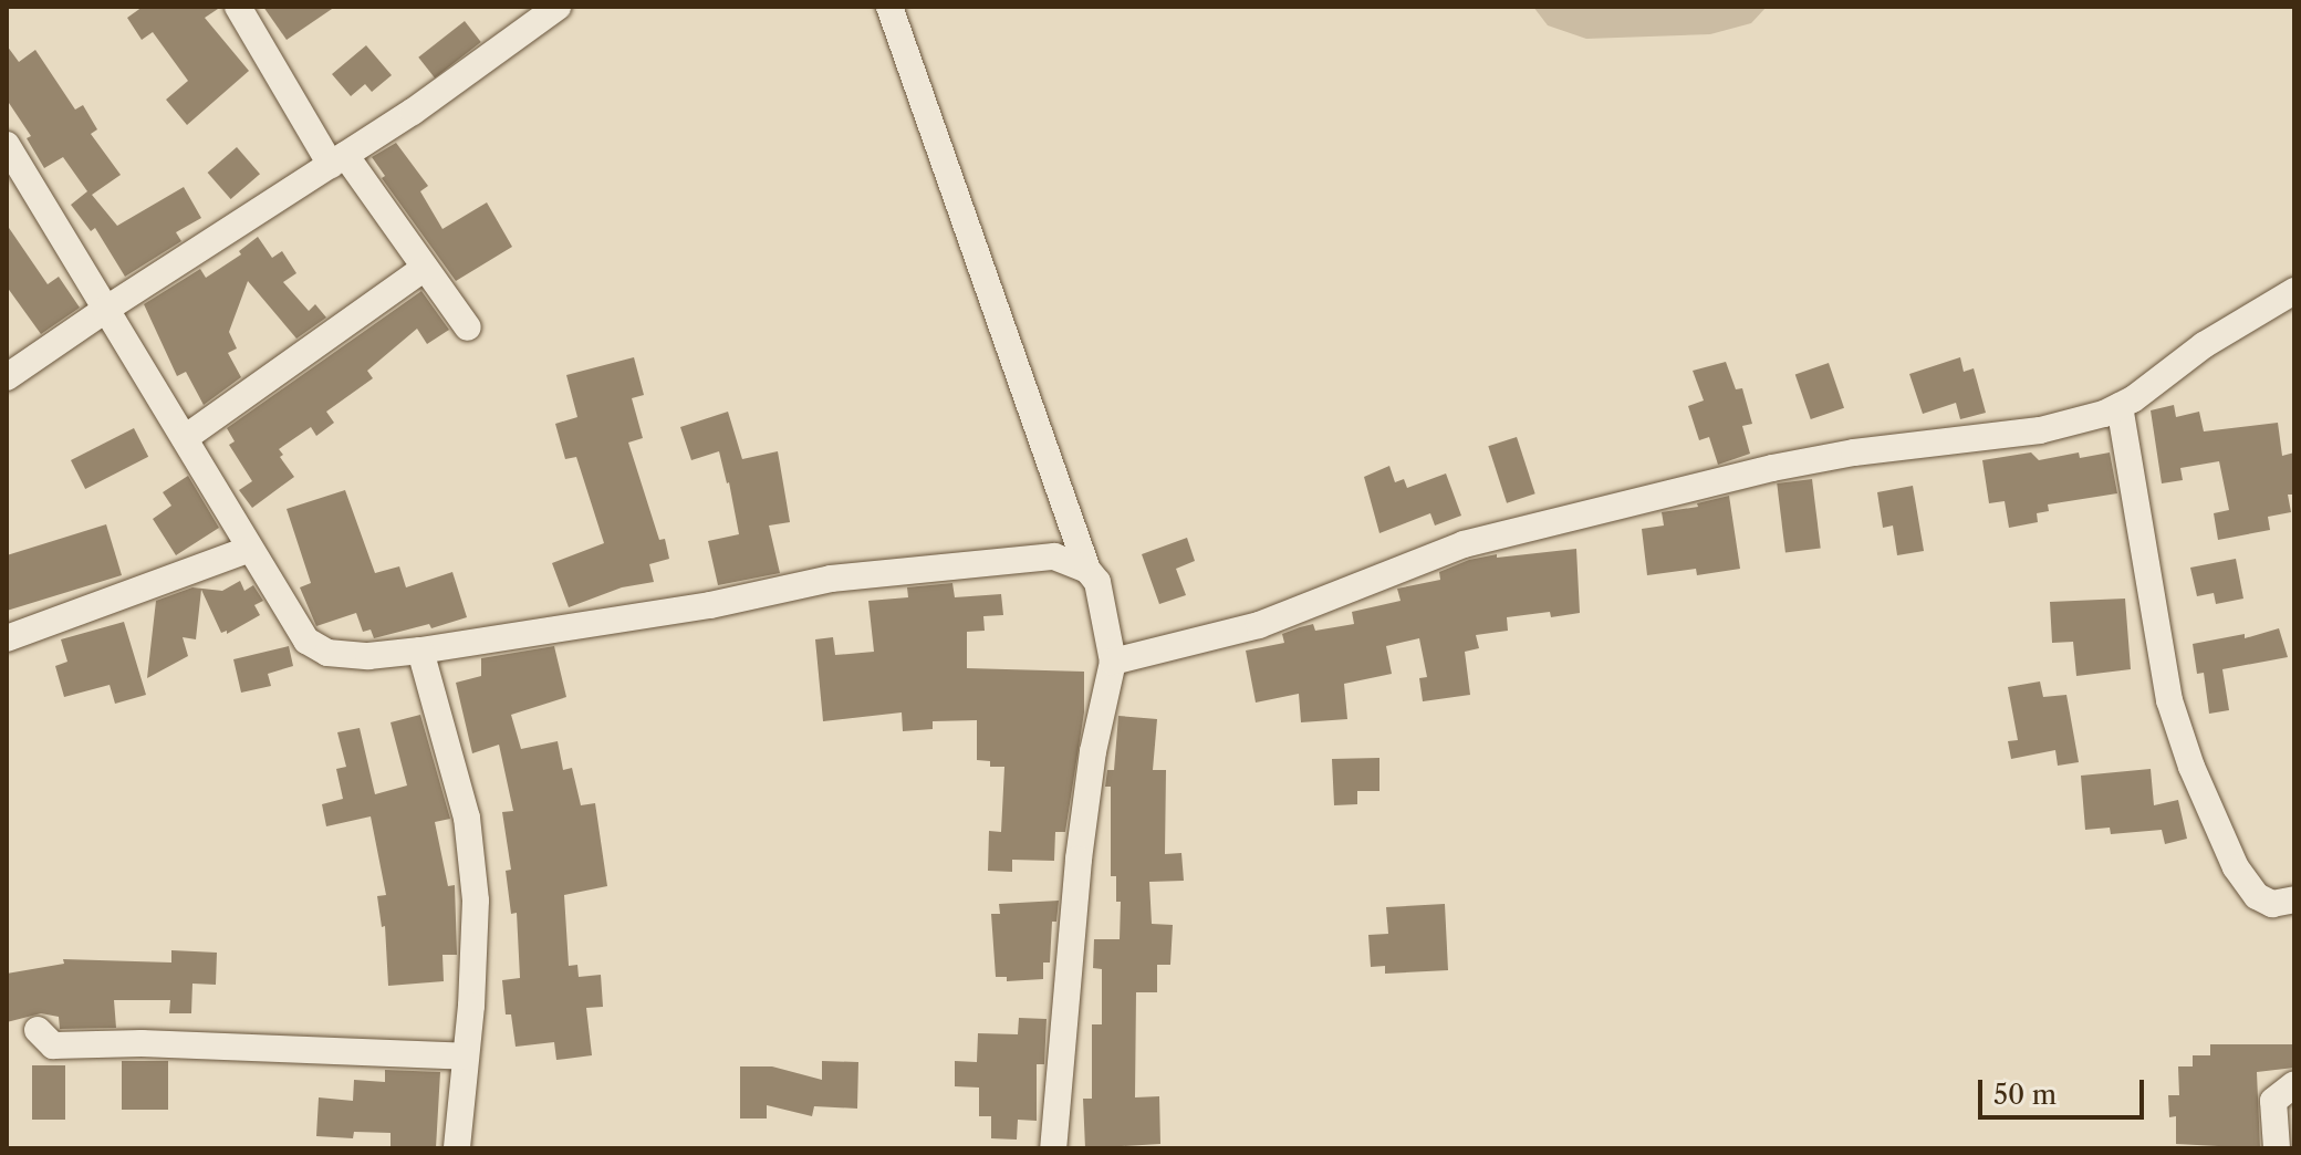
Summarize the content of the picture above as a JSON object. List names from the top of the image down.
{
  "scale_bar": "50 m"
}
